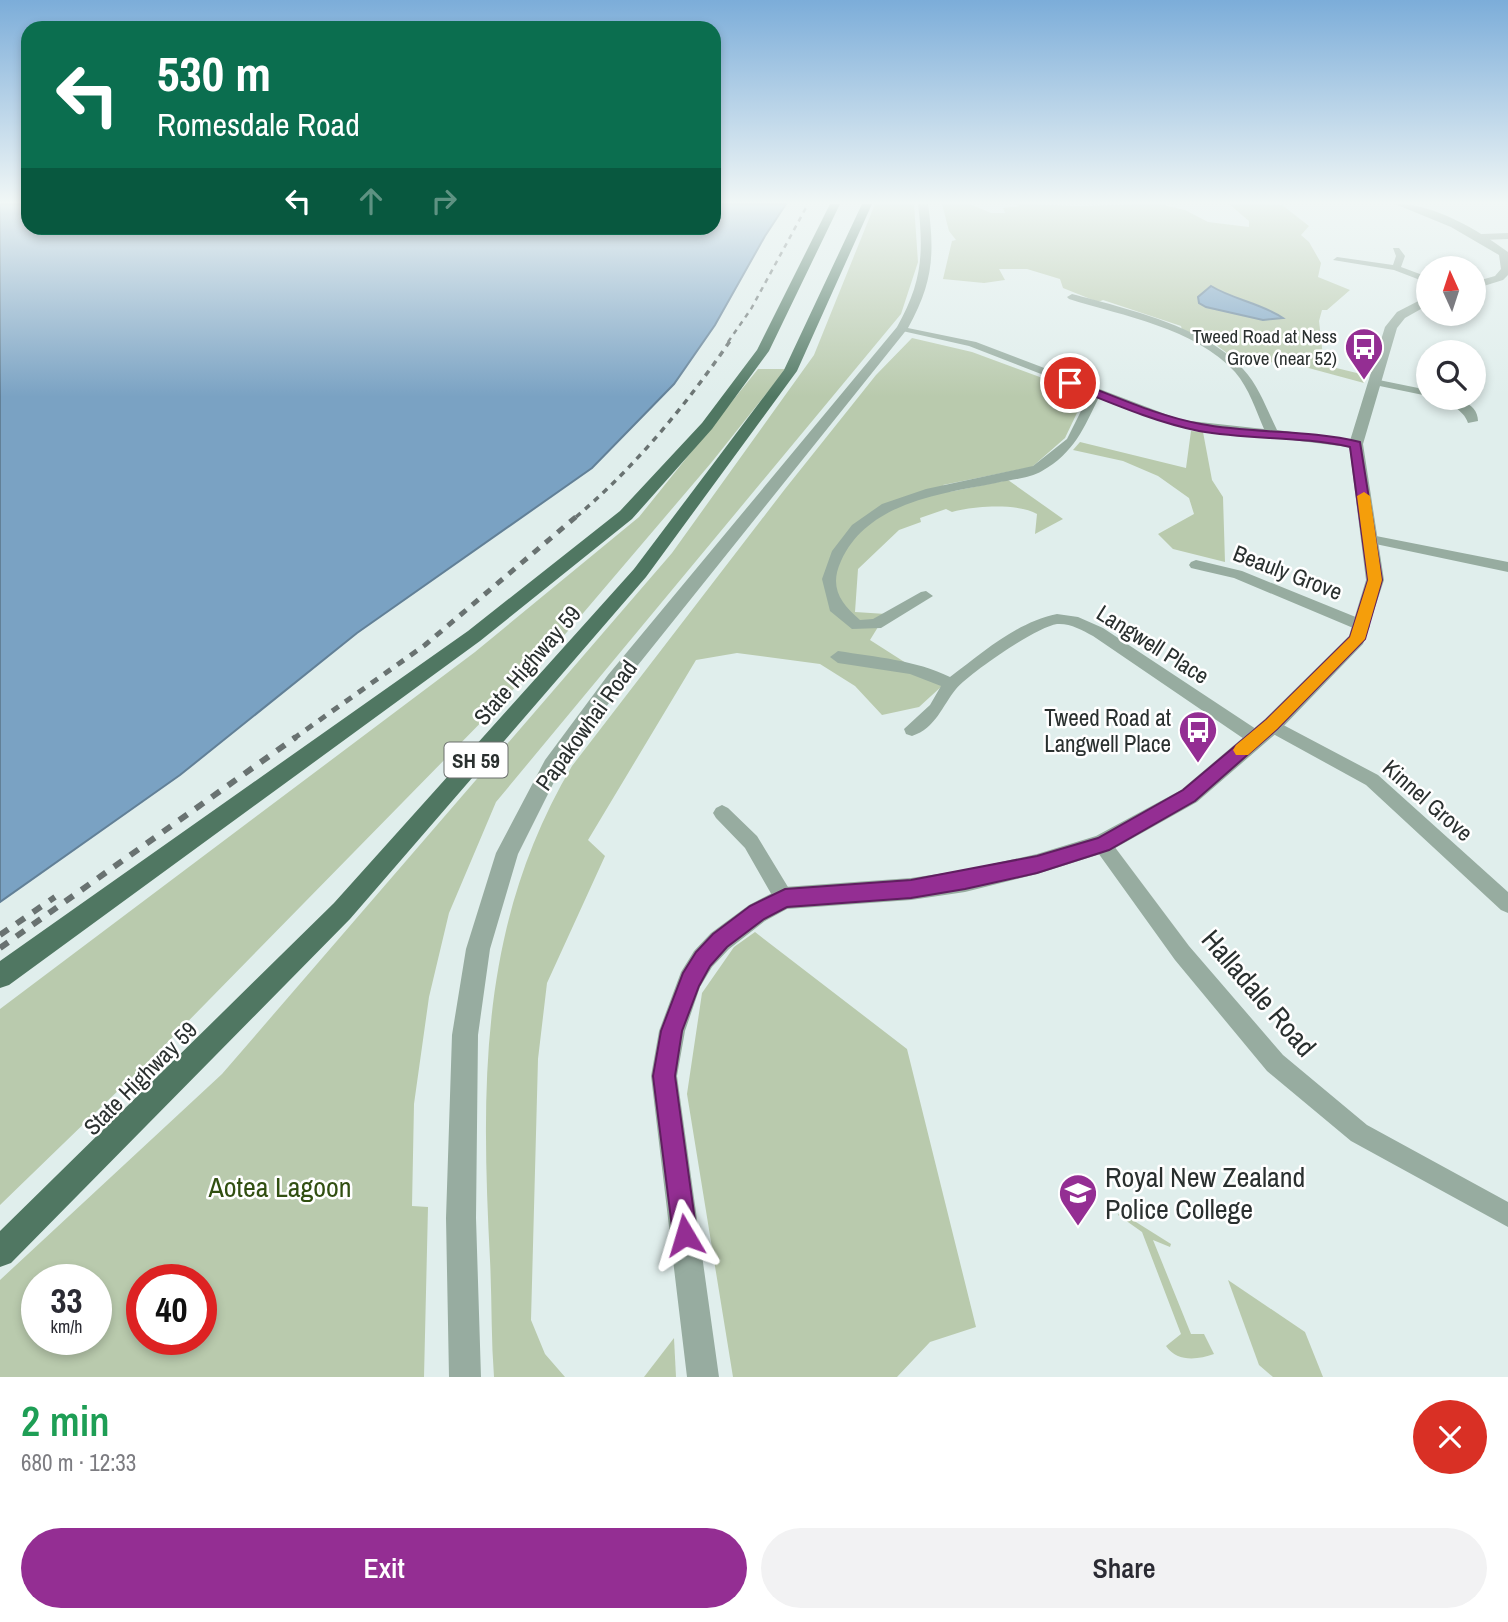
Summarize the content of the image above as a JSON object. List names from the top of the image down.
{
  "streets": {
    "main road": ["State Highway 59", "SH 59"],
    "street": [
      "Beauly Grove",
      "Langwell Place",
      "Papakowhai Road",
      "Kinnel Grove",
      "Halladale Road"
    ]
  },
  "crossings": [
    ["Langwell Place", "Kinnel Grove"]
  ],
  "parks": ["Aotea Lagoon"],
  "places": {
    "bus stop": ["Tweed Road at Ness Grove (near 52)", "Tweed Road at Langwell Place"],
    "school or university": ["Royal New Zealand Police College"]
  },
  "north": "top",
  "page": {
    "turn": ["530 m", "Romesdale Road"],
    "speed": "33 km/h",
    "limit": "40",
    "heading": ["2 min", "680 m · 12:33"],
    "buttons": ["Exit", "Share"]
  }
}
